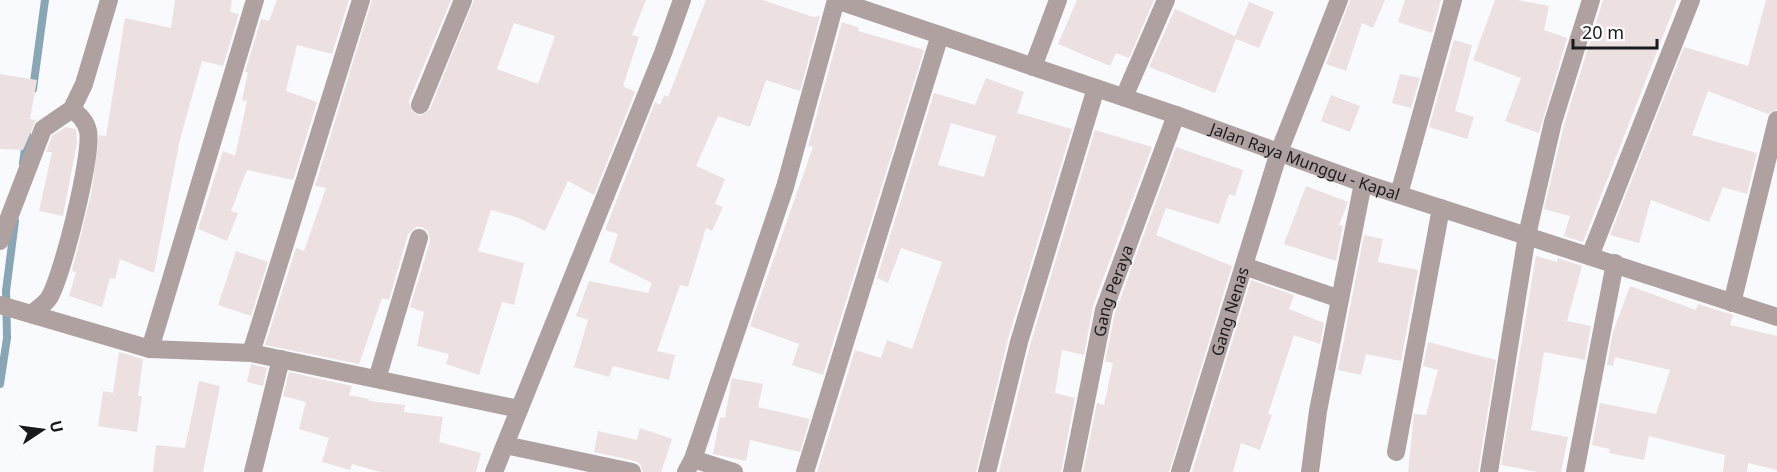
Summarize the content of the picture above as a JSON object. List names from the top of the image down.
{
  "streets": {
    "street": ["Jalan Raya Munggu - Kapal", "Gang Peraya", "Gang Nenas"]
  },
  "crossings": [
    ["Jalan Raya Munggu - Kapal", "Gang Peraya"],
    ["Jalan Raya Munggu - Kapal", "Gang Nenas"]
  ],
  "scale_bar": "20 m",
  "north": "right"
}
